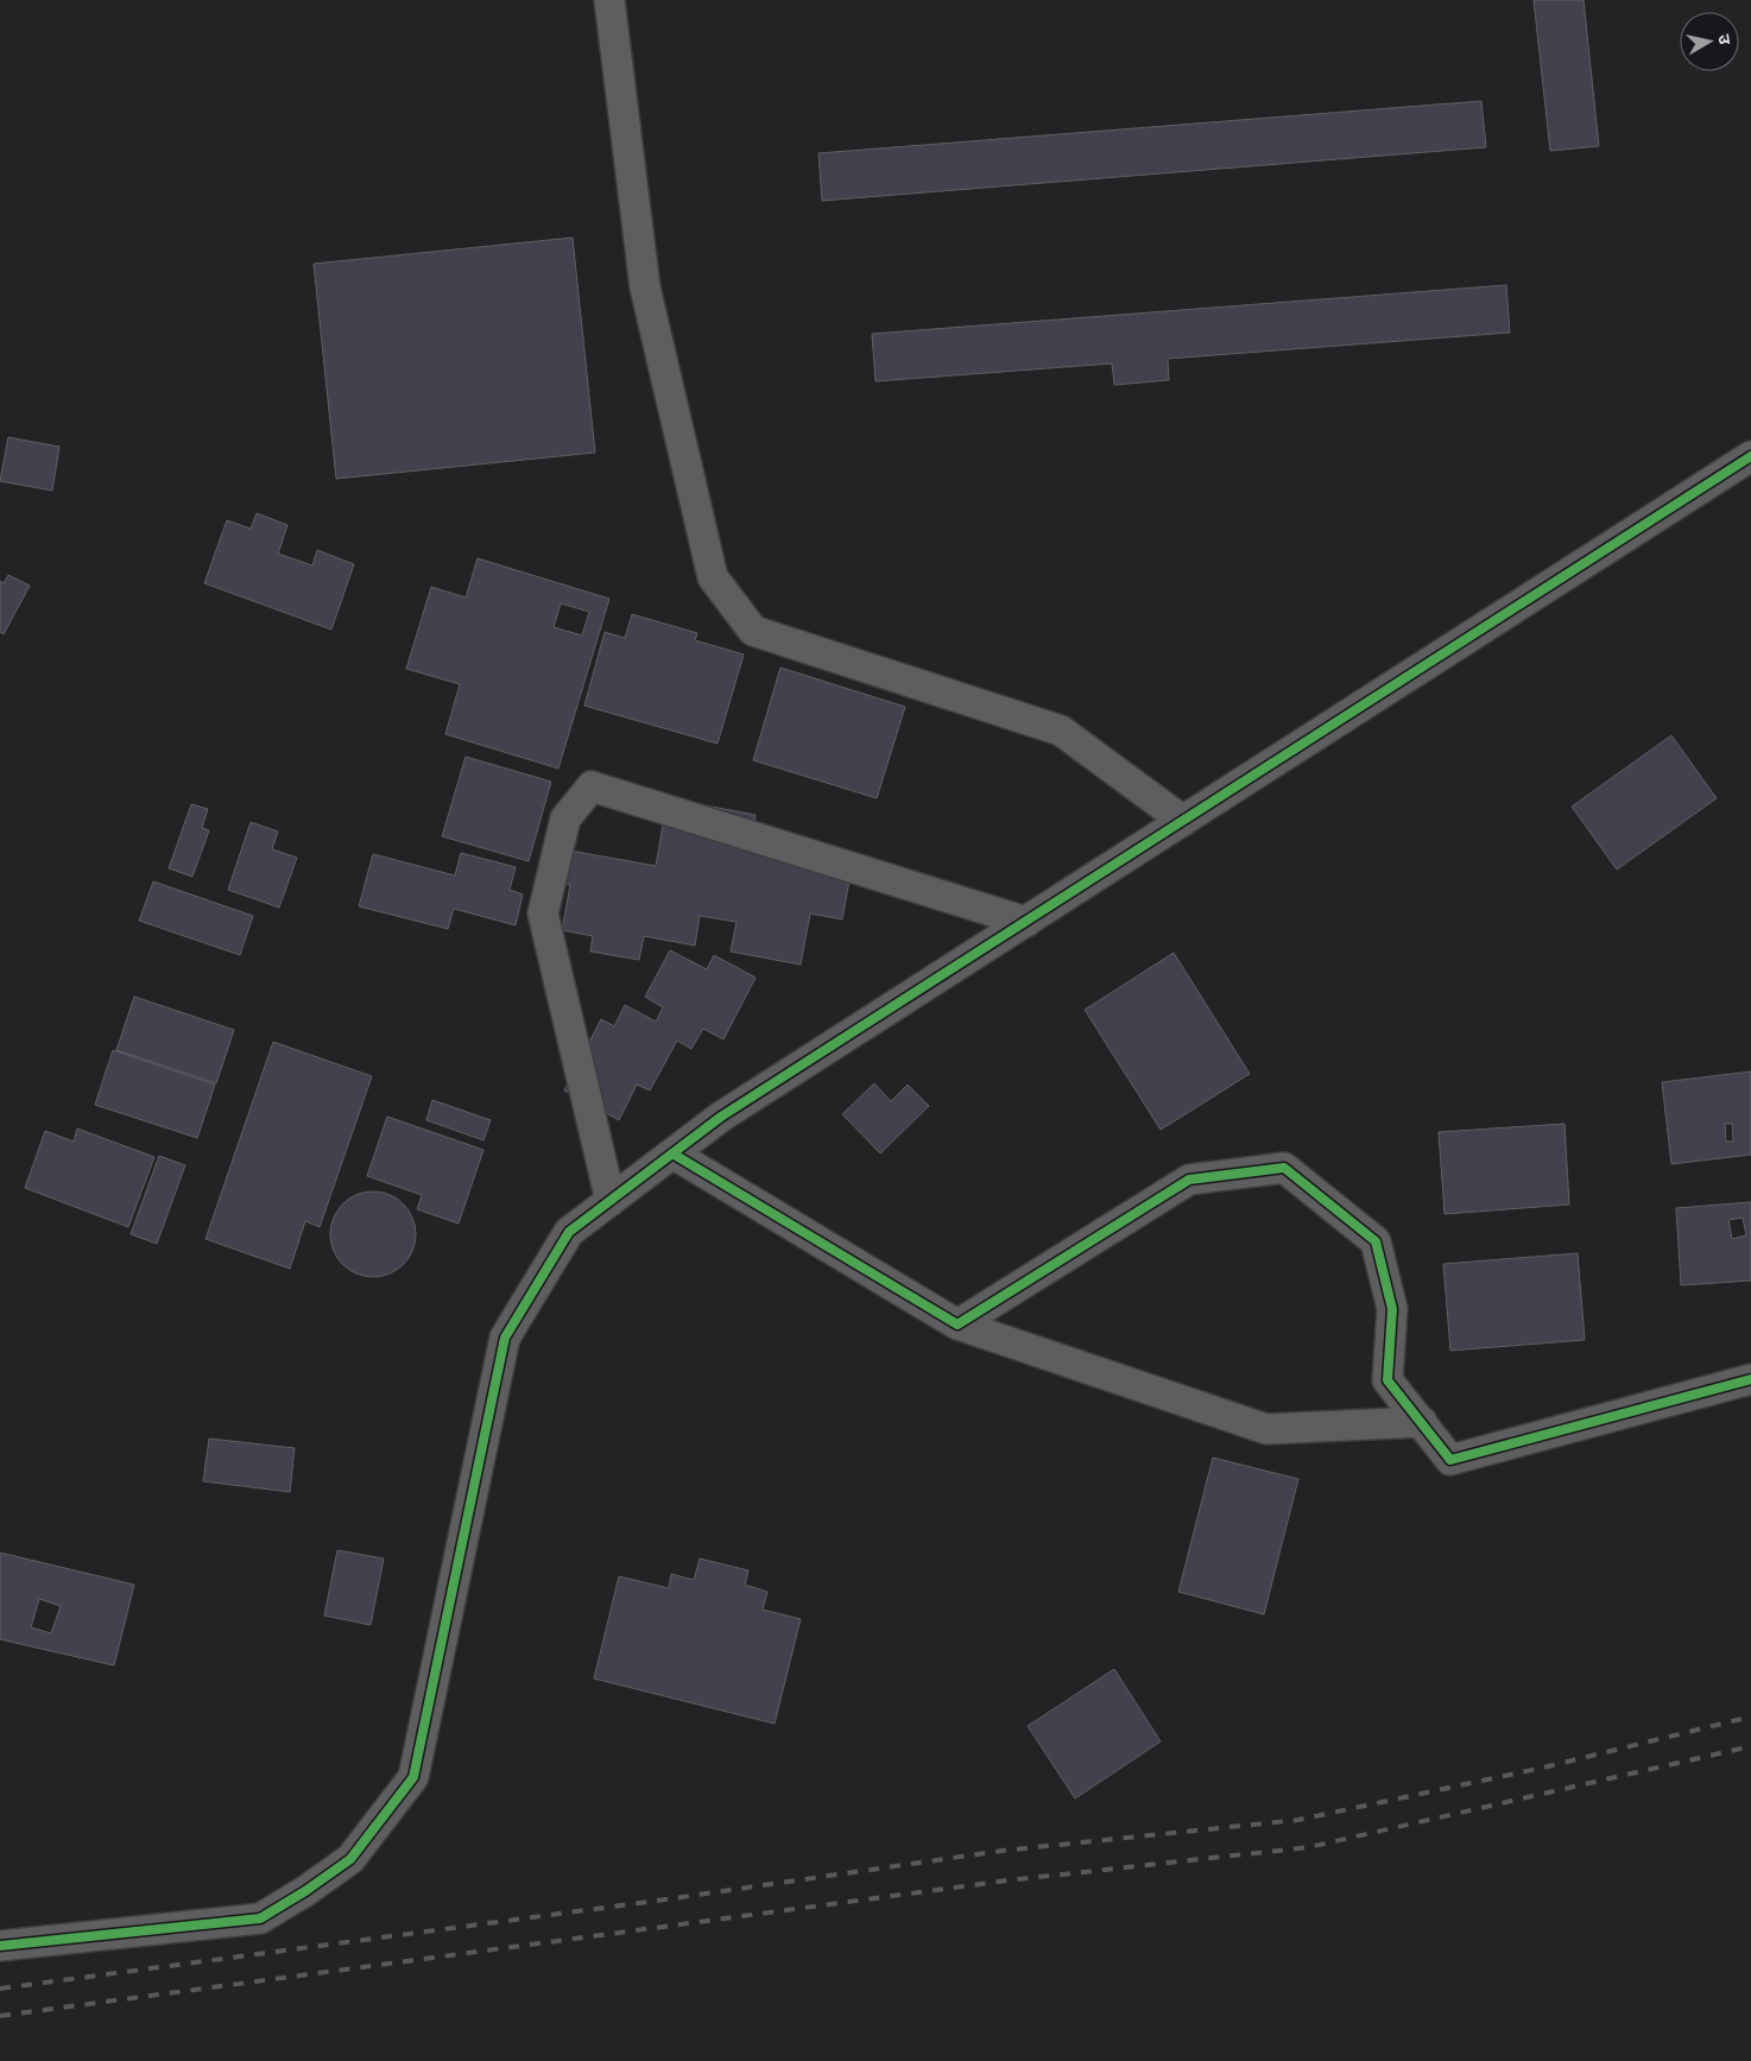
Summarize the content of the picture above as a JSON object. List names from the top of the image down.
{
  "north": "right"
}
